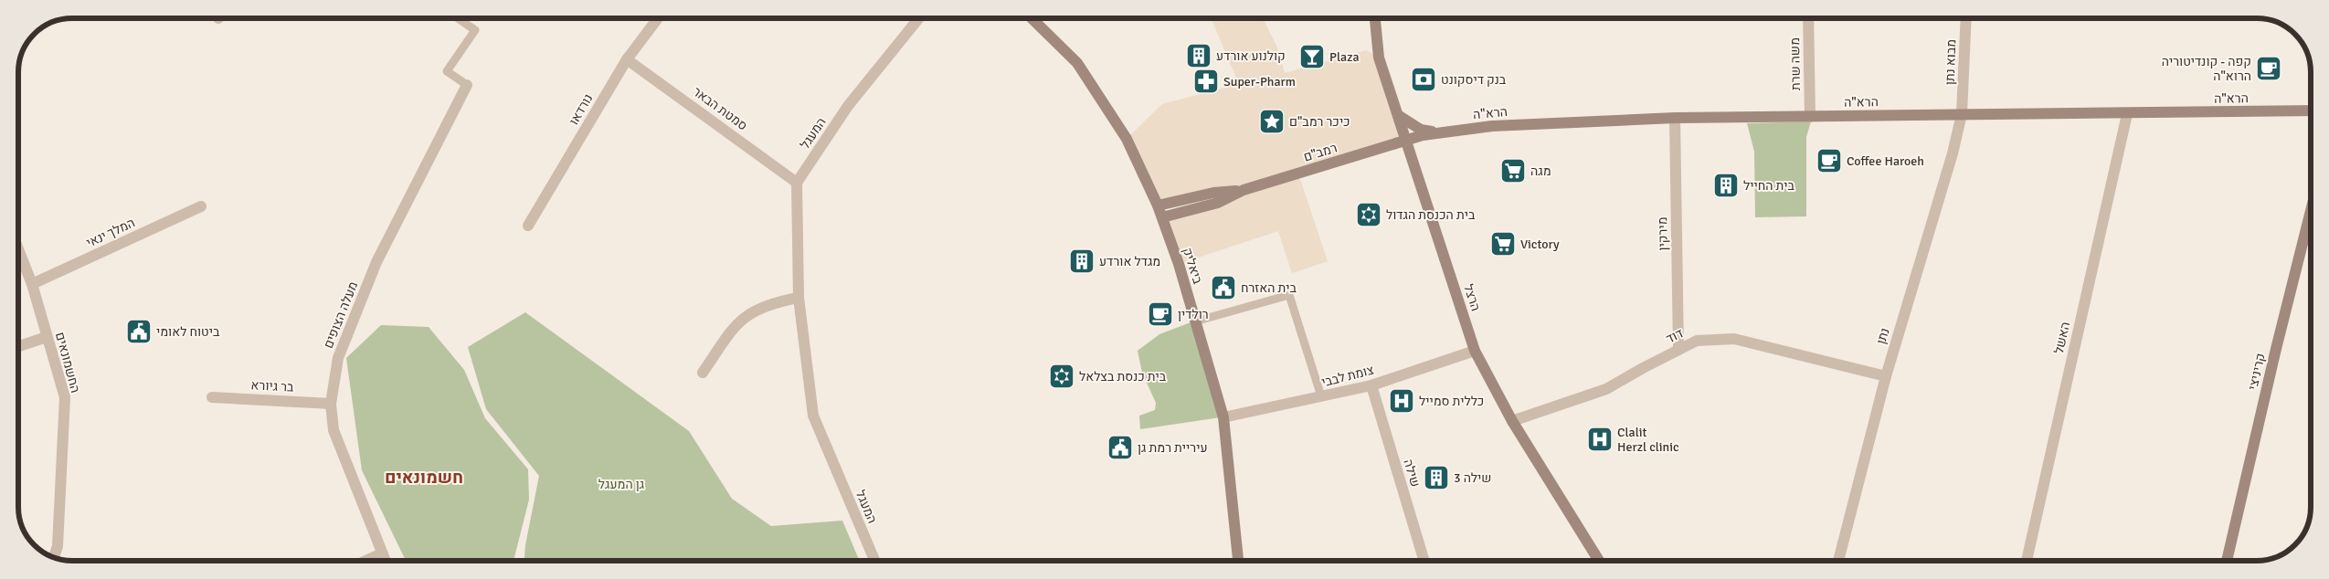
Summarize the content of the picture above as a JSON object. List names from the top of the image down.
{
  "streets": {
    "street": [
      "מבוא נתן",
      "משה שרת",
      "הרא\"ה",
      "סמטת הבאר",
      "נורדאו",
      "המעגל",
      "רמב\"ם",
      "המלך ינאי",
      "מירקין",
      "ביאליק",
      "הרצל",
      "מעלה הצופים",
      "דוד",
      "נתן",
      "האשל",
      "החשמונאים",
      "קריניצי",
      "צומת לבבי",
      "בר גיורא",
      "שילה"
    ]
  },
  "crossings": [
    ["מבוא נתן", "הרא\"ה"],
    ["מבוא נתן", "נתן"],
    ["משה שרת", "הרא\"ה"],
    ["הרא\"ה", "רמב\"ם"],
    ["הרא\"ה", "מירקין"],
    ["הרא\"ה", "הרצל"],
    ["הרא\"ה", "נתן"],
    ["הרא\"ה", "האשל"],
    ["סמטת הבאר", "נורדאו"],
    ["סמטת הבאר", "המעגל"],
    ["רמב\"ם", "ביאליק"],
    ["רמב\"ם", "הרצל"],
    ["המלך ינאי", "החשמונאים"],
    ["מירקין", "דוד"],
    ["ביאליק", "צומת לבבי"],
    ["הרצל", "דוד"],
    ["הרצל", "צומת לבבי"],
    ["מעלה הצופים", "בר גיורא"],
    ["דוד", "נתן"],
    ["צומת לבבי", "שילה"]
  ],
  "districts": ["חשמונאים"],
  "parks": ["גן המעגל"],
  "places": {
    "building": [
      "קולנוע אורדע",
      "בית החייל",
      "מגדל אורדע",
      "שילה 3"
    ],
    "bar": ["Plaza"],
    "cafe": ["קפה - קונדיטוריה הרוא\"ה", "Coffee Haroeh", "רולדין"],
    "bank": ["בנק דיסקונט"],
    "pharmacy": ["Super-Pharm"],
    "place": ["כיכר רמב\"ם"],
    "supermarket": ["מגה", "Victory"],
    "synagogue": ["בית הכנסת הגדול", "בית כנסת בצלאל"],
    "public building": ["בית האזרח", "ביטוח לאומי", "עיריית רמת גן"],
    "hospital": ["כללית סמייל", "Clalit Herzl clinic"]
  }
}
